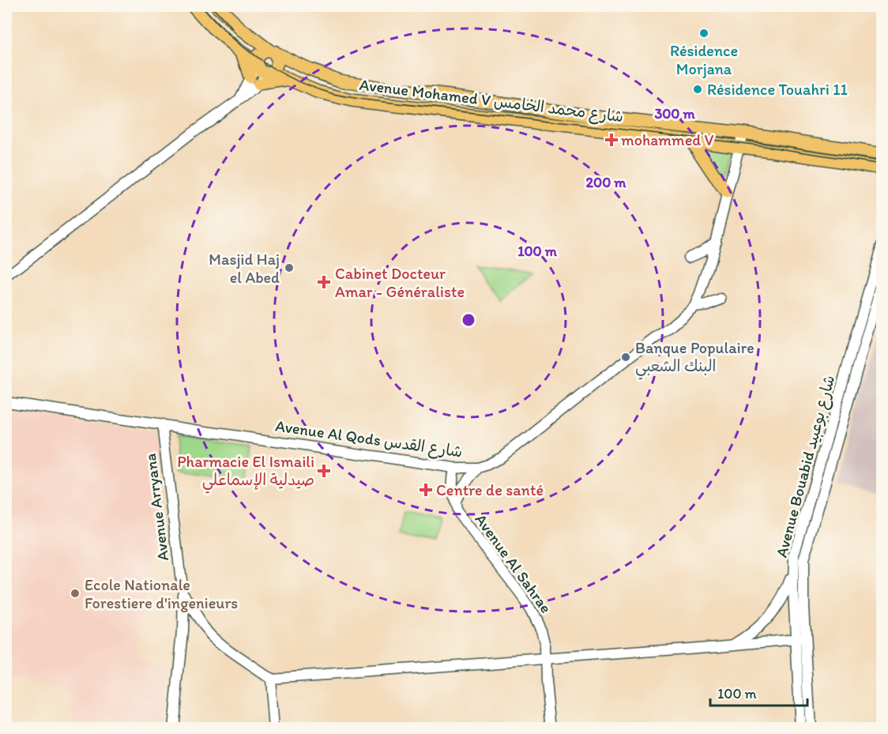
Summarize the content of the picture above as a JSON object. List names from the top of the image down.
{
  "streets": {
    "main road": ["Avenue Mohamed V شارع محمد الخامس"],
    "street": [
      "Avenue Al Qods شارع القدس",
      "Avenue Bouabid شارع بوعبيد",
      "Avenue Arryana",
      "Avenue Al Sahrae"
    ]
  },
  "crossings": [
    ["Avenue Mohamed V شارع محمد الخامس", "Avenue Al Qods شارع القدس"],
    ["Avenue Al Qods شارع القدس", "Avenue Arryana"],
    ["Avenue Al Qods شارع القدس", "Avenue Al Sahrae"]
  ],
  "places": {
    "other": [
      "Résidence Morjana",
      "Résidence Touahri 11",
      "Masjid Haj el Abed",
      "Banque Populaire البنك الشعبي",
      "Ecole Nationale Forestiere d'ingenieurs"
    ],
    "health": [
      "mohammed V",
      "Cabinet Docteur Amar - Généraliste",
      "Pharmacie El Ismaili صيدلية الإسماعلي",
      "Centre de santé"
    ]
  },
  "scale_bar": "100 m",
  "rings": ["300 m", "200 m", "100 m"]
}
